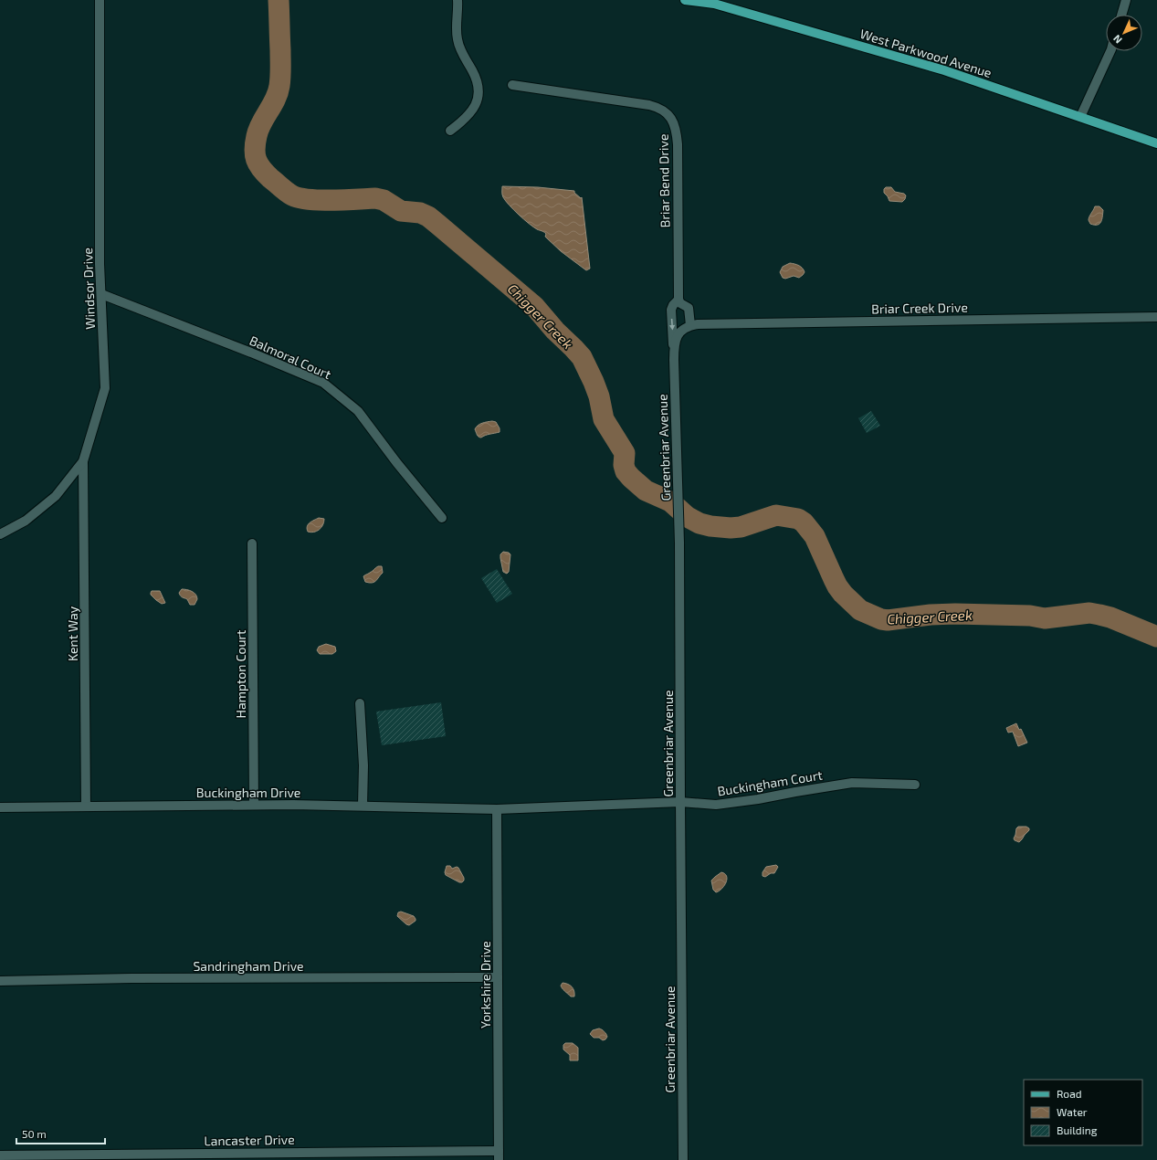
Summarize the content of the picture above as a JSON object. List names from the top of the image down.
{
  "streets": {
    "main road": ["West Parkwood Avenue"],
    "street": [
      "Briar Bend Drive",
      "Windsor Drive",
      "Briar Creek Drive",
      "Balmoral Court",
      "Greenbriar Avenue",
      "Kent Way",
      "Hampton Court",
      "Buckingham Court",
      "Buckingham Drive",
      "Sandringham Drive",
      "Yorkshire Drive",
      "Lancaster Drive"
    ]
  },
  "crossings": [
    ["Briar Bend Drive", "Greenbriar Avenue"],
    ["Windsor Drive", "Balmoral Court"],
    ["Windsor Drive", "Kent Way"],
    ["Briar Creek Drive", "Greenbriar Avenue"],
    ["Greenbriar Avenue", "Buckingham Court"],
    ["Kent Way", "Buckingham Drive"],
    ["Hampton Court", "Buckingham Drive"],
    ["Buckingham Court", "Buckingham Drive"],
    ["Buckingham Court", "Yorkshire Drive"],
    ["Buckingham Drive", "Yorkshire Drive"],
    ["Sandringham Drive", "Yorkshire Drive"],
    ["Yorkshire Drive", "Lancaster Drive"]
  ],
  "water": ["Chigger Creek"],
  "legend": ["Road", "Water", "Building"],
  "scale_bar": "50 m",
  "north": "bottom left"
}
